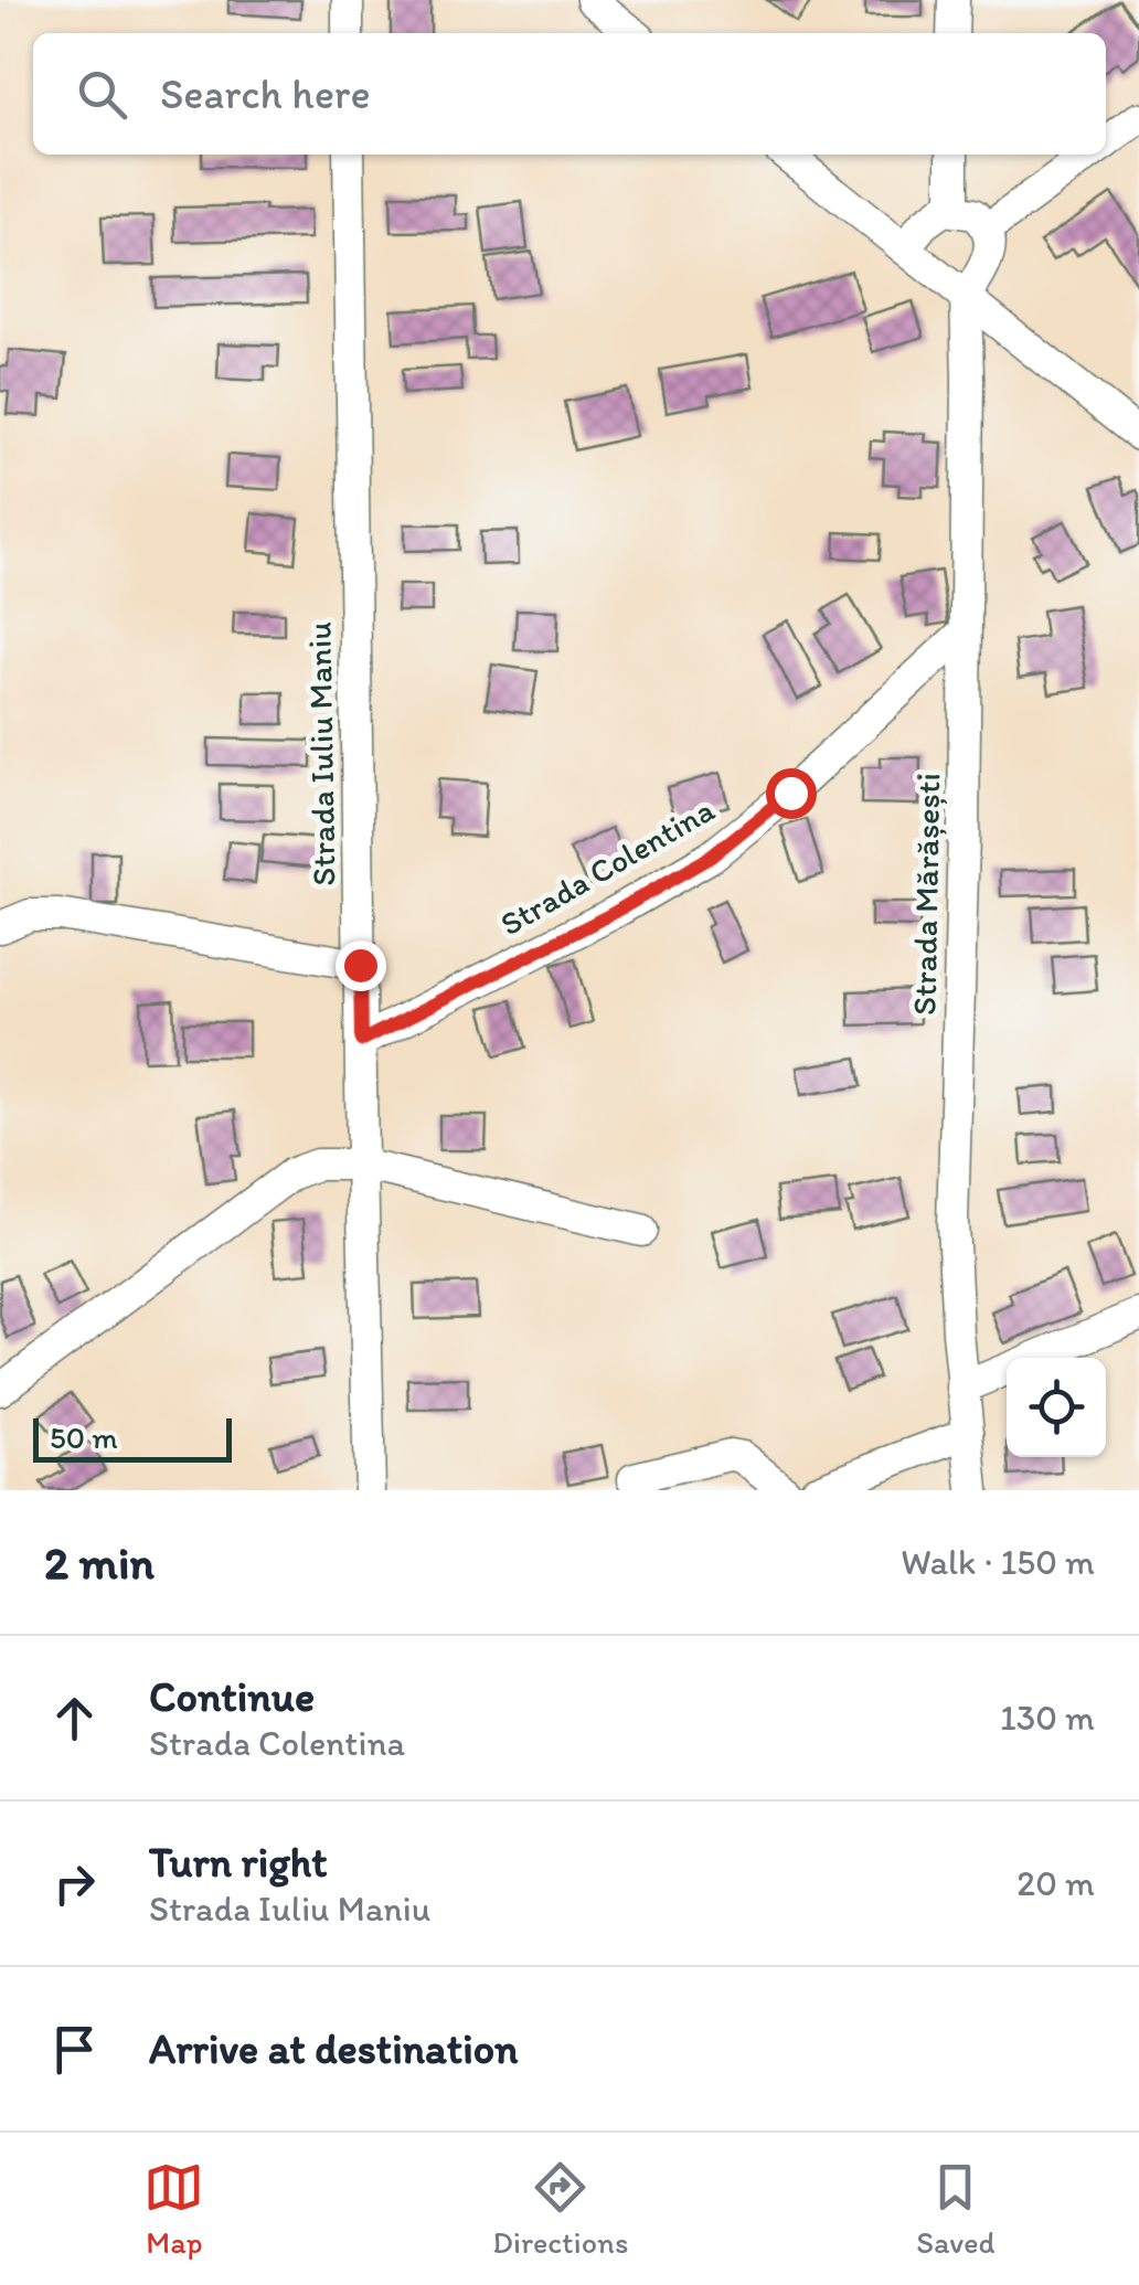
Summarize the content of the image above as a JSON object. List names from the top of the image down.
{
  "streets": {
    "street": ["Strada Iuliu Maniu", "Strada Colentina", "Strada Mărășești"]
  },
  "crossings": [
    ["Strada Iuliu Maniu", "Strada Colentina"],
    ["Strada Colentina", "Strada Mărășești"]
  ],
  "scale_bar": "50 m",
  "page": {
    "search": "Search here",
    "scale": "50 m",
    "heading": ["2 min", "Walk · 150 m"],
    "list": [
      ["Continue", "Strada Colentina", "130 m"],
      ["Turn right", "Strada Iuliu Maniu", "20 m"],
      "Arrive at destination"
    ],
    "nav": ["Map", "Directions", "Saved"]
  }
}
